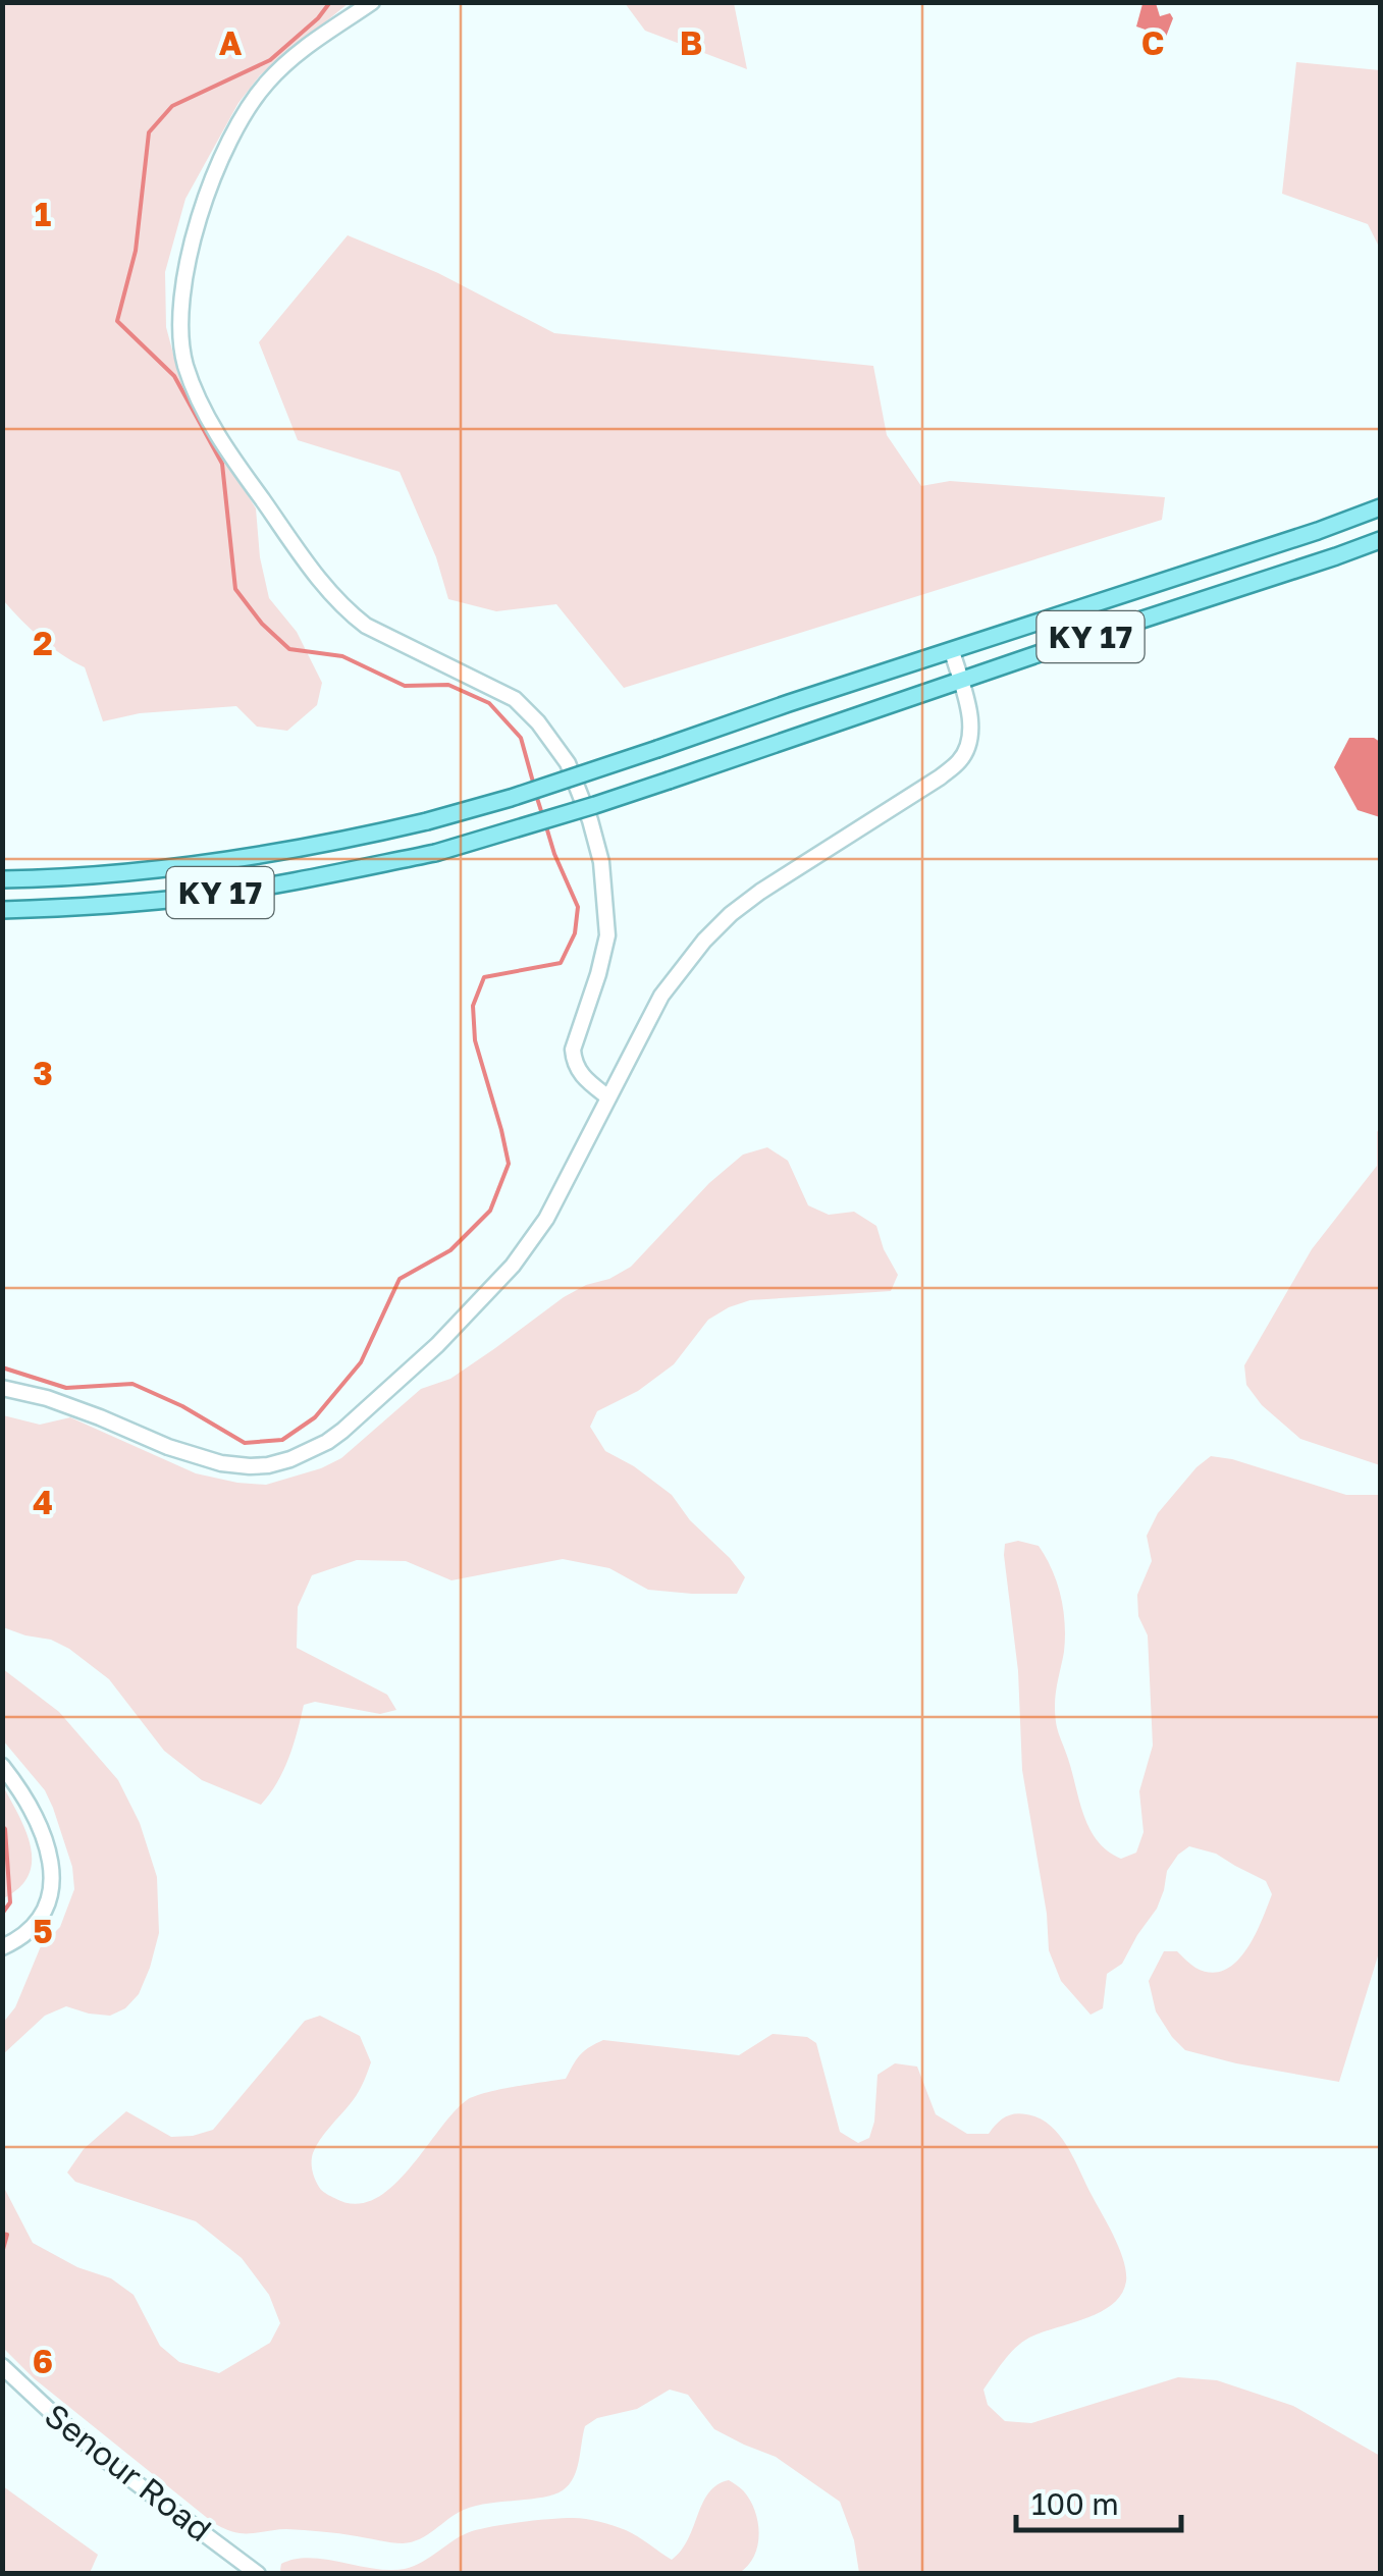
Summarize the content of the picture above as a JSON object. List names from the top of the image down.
{
  "streets": {
    "main road": ["KY 17", "Senour Road"]
  },
  "scale_bar": "100 m",
  "grid": {
    "columns": ["A", "B", "C"],
    "rows": [
      "1",
      "2",
      "3",
      "4",
      "5",
      "6"
    ]
  }
}
